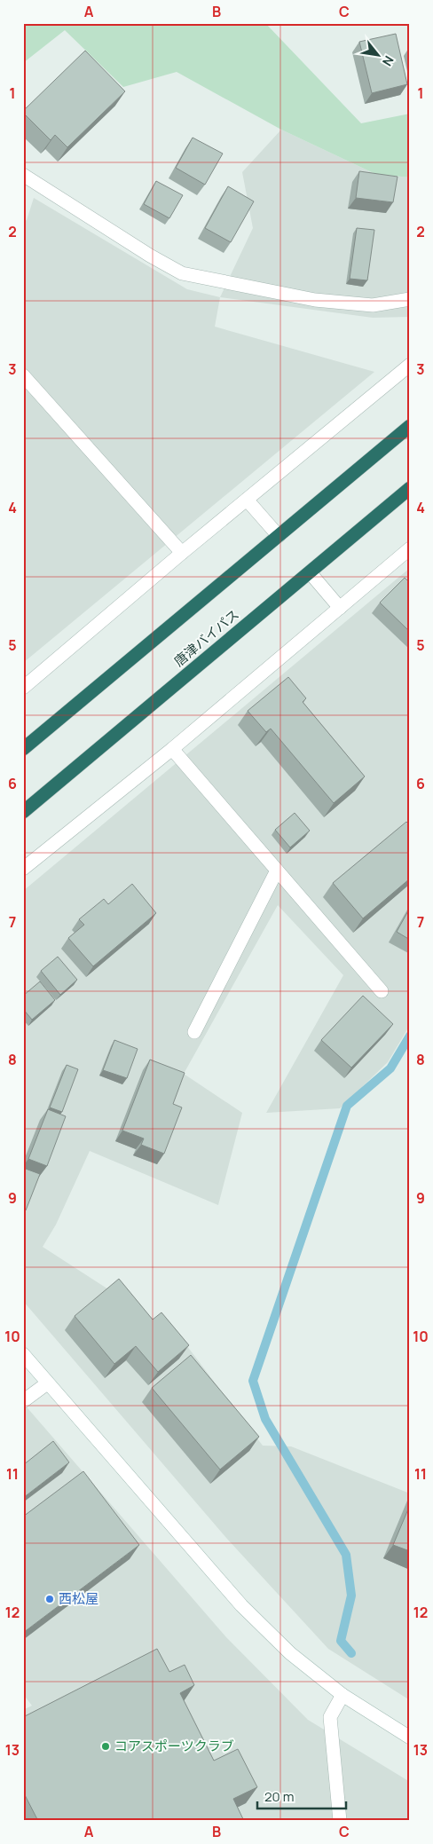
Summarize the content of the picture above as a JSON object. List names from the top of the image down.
{
  "streets": {
    "highway": ["唐津バイパス"]
  },
  "places": ["西松屋", "コアスポーツクラブ"],
  "scale_bar": "20 m",
  "north": "bottom right",
  "grid": {
    "columns": ["A", "B", "C"],
    "rows": [
      "1",
      "2",
      "3",
      "4",
      "5",
      "6",
      "7",
      "8",
      "9",
      "10",
      "11",
      "12",
      "13"
    ]
  }
}
